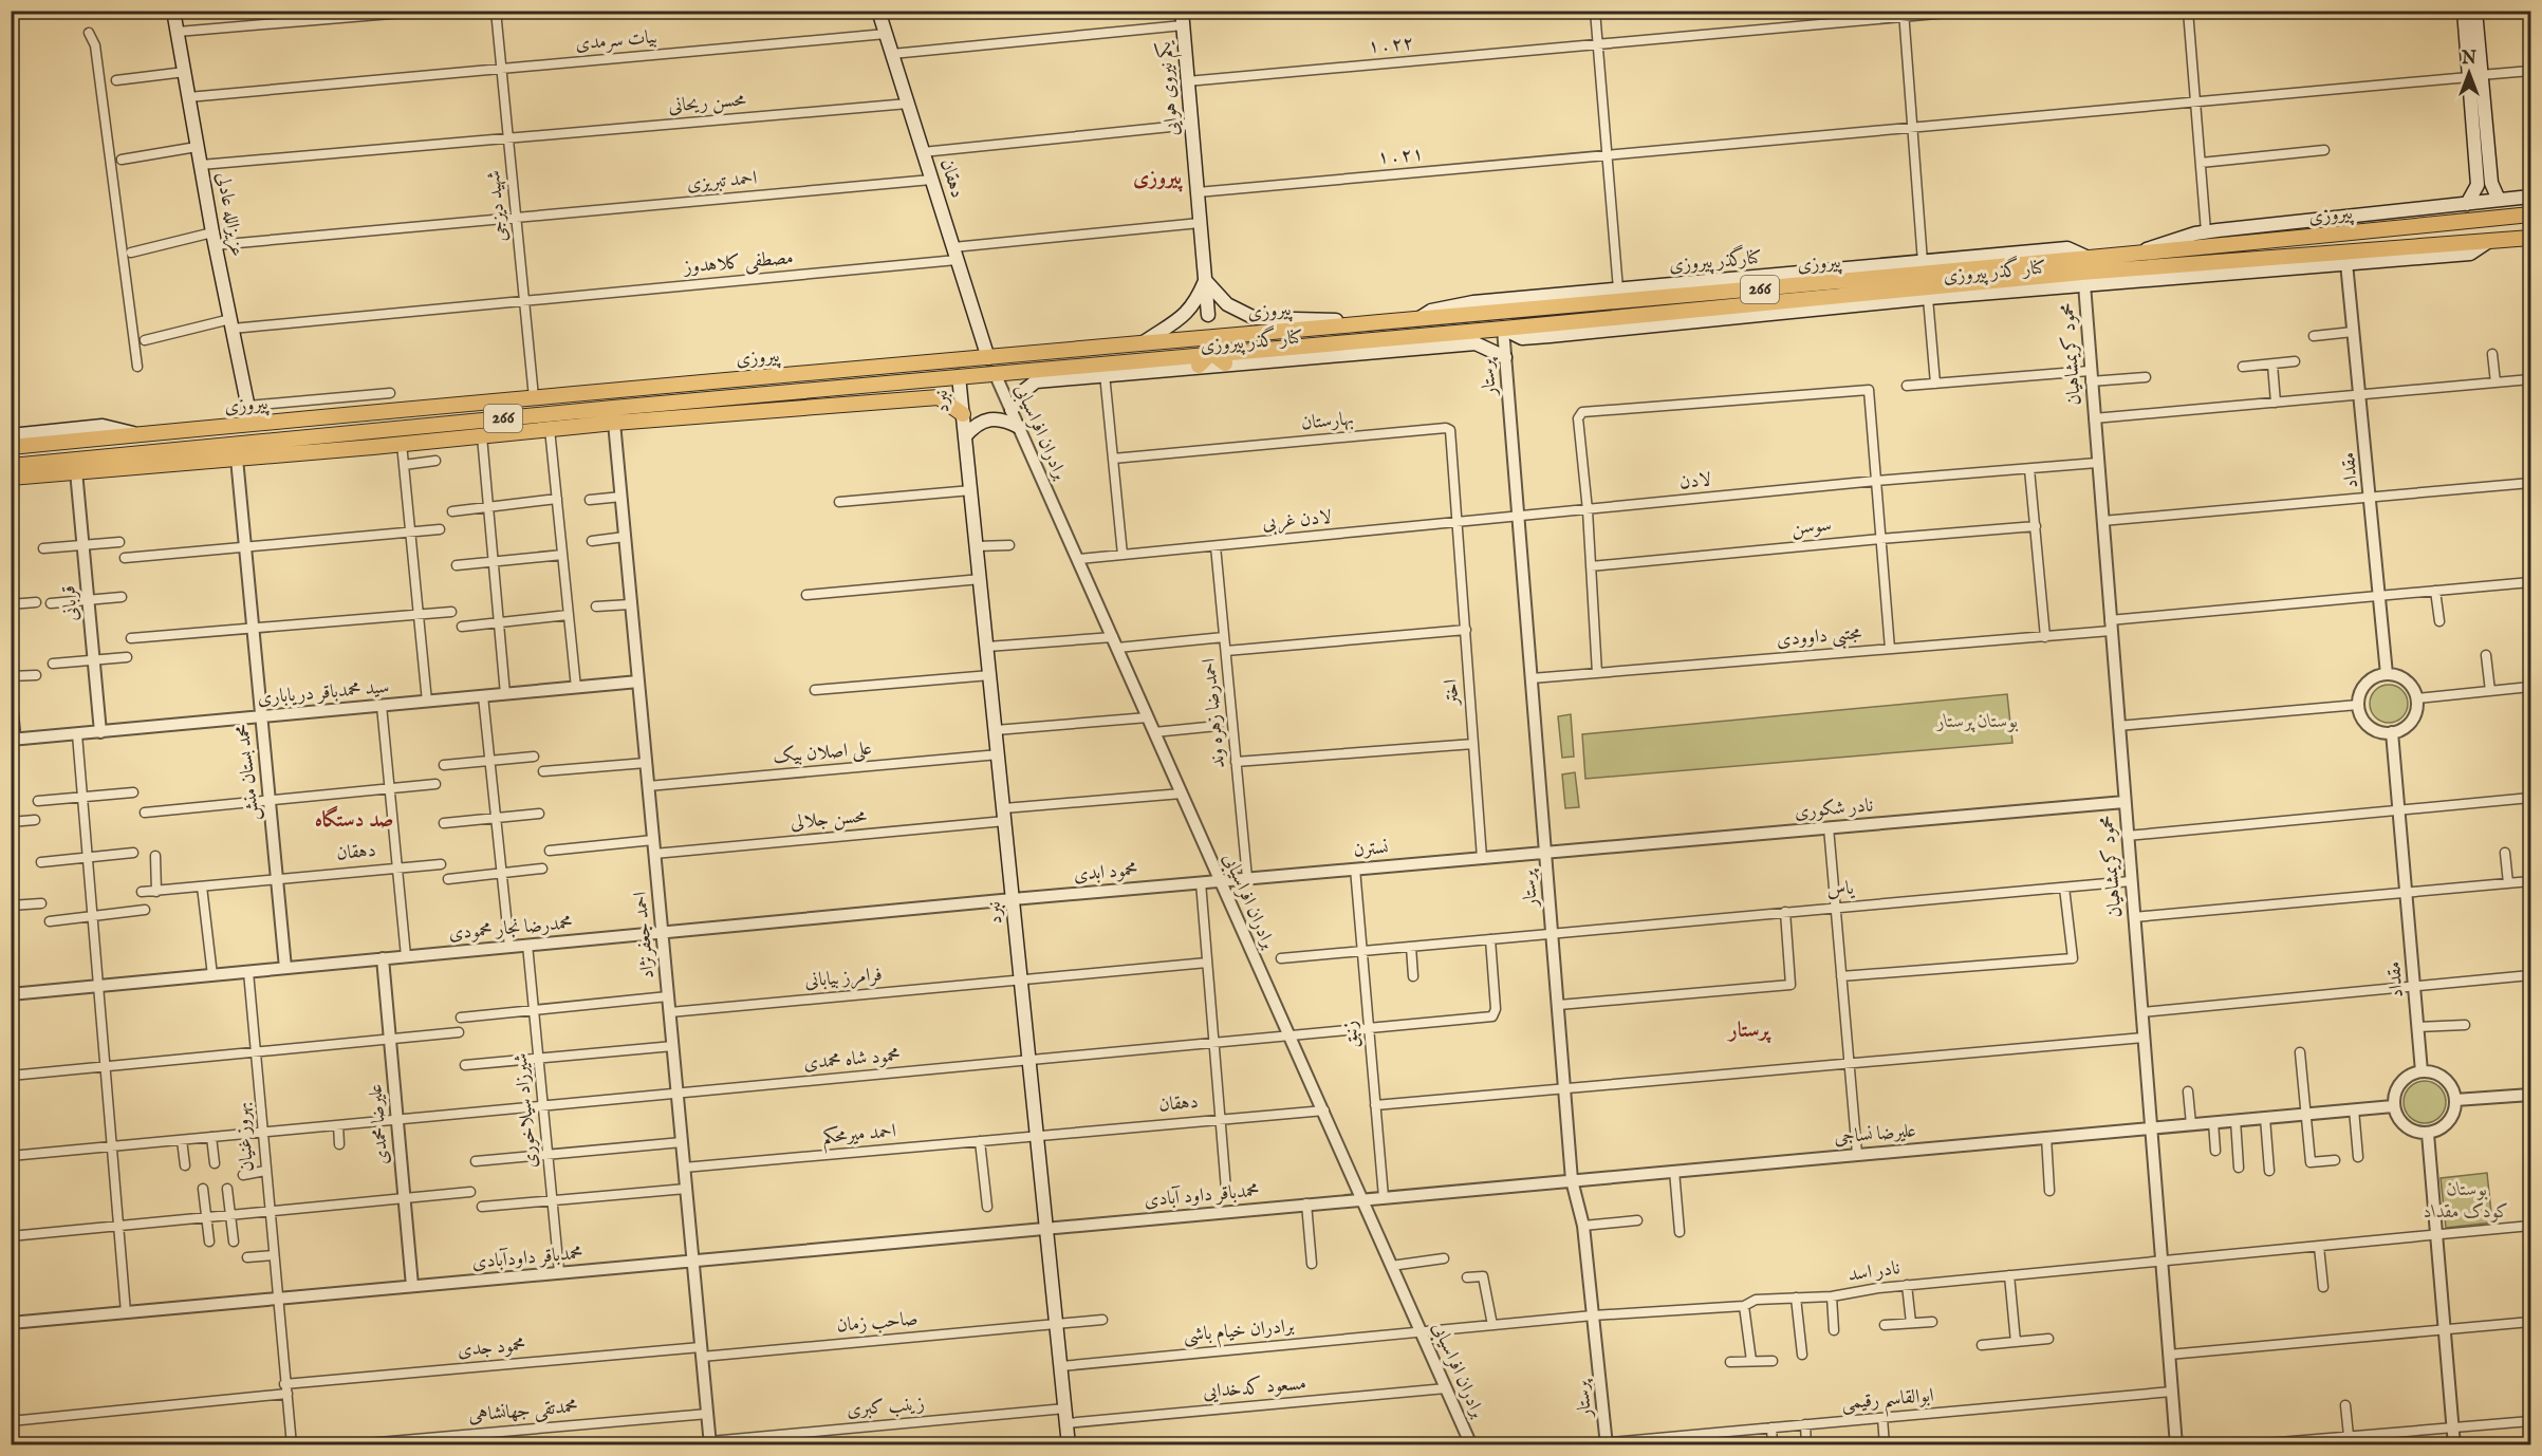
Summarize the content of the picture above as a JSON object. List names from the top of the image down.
{
  "streets": {
    "main road": [
      "یکم نیروی هوایی",
      "دهقان",
      "عزیزالله عادلی",
      "پیروزی",
      "کنارگذر پیروزی",
      "کنار گذر پیروزی",
      "266",
      "نبرد"
    ],
    "street": [
      "بیات سرمدی",
      "۱ . ۲۲",
      "محسن ریحانی",
      "۱ . ۲۱",
      "احمد تبریزی",
      "شهید دیزجی",
      "مصطفی کلاهدوز",
      "محمود کریمشاهیان",
      "پرستار",
      "بهارستان",
      "برادران افراسیابی",
      "مقداد",
      "لادن",
      "لادن غربی",
      "سوسن",
      "قربانی",
      "مجتبی داوودی",
      "اختر",
      "سید محمدباقر دریاباری",
      "احمدرضا زهره وند",
      "علی اصلان بیک",
      "محمد بستان منش",
      "نادر شکوری",
      "محسن جلالی",
      "نسترن",
      "محمود ابدی",
      "یاس",
      "محمدرضا نجار محمودی",
      "احمد جعفرنژاد",
      "فرامرز بیابانی",
      "زنبق",
      "محمود شاه محمدی",
      "شیرزاد سیلاخوری",
      "علیرضا محمدی",
      "احمد میرمحکم",
      "علیرضا نساجی",
      "بهروز غنیان",
      "محمدباقر داود آبادی",
      "محمدباقر داودآبادی",
      "نادر اسد",
      "صاحب زمان",
      "برادران خیام باشی",
      "محمود جدی",
      "مسعود کدخدایی",
      "ابوالقاسم رقیمی",
      "زینب کبری",
      "محمدتقی جهانشاهی"
    ]
  },
  "crossings": [
    ["بیات سرمدی", "دهقان"],
    ["بیات سرمدی", "شهید دیزجی"],
    ["بیات سرمدی", "عزیزالله عادلی"],
    ["۱ . ۲۲", "یکم نیروی هوایی"],
    ["یکم نیروی هوایی", "۱ . ۲۱"],
    ["یکم نیروی هوایی", "مصطفی کلاهدوز"],
    ["محسن ریحانی", "دهقان"],
    ["محسن ریحانی", "شهید دیزجی"],
    ["محسن ریحانی", "عزیزالله عادلی"],
    ["دهقان", "احمد تبریزی"],
    ["دهقان", "پیروزی"],
    ["دهقان", "مصطفی کلاهدوز"],
    ["دهقان", "نبرد"],
    ["دهقان", "برادران افراسیابی"],
    ["دهقان", "محمد بستان منش"],
    ["دهقان", "احمد میرمحکم"],
    ["احمد تبریزی", "شهید دیزجی"],
    ["احمد تبریزی", "عزیزالله عادلی"],
    ["شهید دیزجی", "پیروزی"],
    ["شهید دیزجی", "مصطفی کلاهدوز"],
    ["عزیزالله عادلی", "پیروزی"],
    ["عزیزالله عادلی", "مصطفی کلاهدوز"],
    ["پیروزی", "کنارگذر پیروزی"],
    ["پیروزی", "کنار گذر پیروزی"],
    ["پیروزی", "پرستار"],
    ["پیروزی", "نبرد"],
    ["پیروزی", "برادران افراسیابی"],
    ["پیروزی", "احمد جعفرنژاد"],
    ["کنار گذر پیروزی", "محمود کریمشاهیان"],
    ["کنار گذر پیروزی", "پرستار"],
    ["کنار گذر پیروزی", "برادران افراسیابی"],
    ["کنار گذر پیروزی", "مقداد"],
    ["محمود کریمشاهیان", "لادن"],
    ["محمود کریمشاهیان", "مجتبی داوودی"],
    ["محمود کریمشاهیان", "نادر شکوری"],
    ["محمود کریمشاهیان", "یاس"],
    ["محمود کریمشاهیان", "علیرضا نساجی"],
    ["محمود کریمشاهیان", "نادر اسد"],
    ["محمود کریمشاهیان", "ابوالقاسم رقیمی"],
    ["پرستار", "لادن"],
    ["پرستار", "لادن غربی"],
    ["پرستار", "مجتبی داوودی"],
    ["پرستار", "نادر شکوری"],
    ["پرستار", "نسترن"],
    ["پرستار", "یاس"],
    ["پرستار", "علیرضا نساجی"],
    ["پرستار", "نادر اسد"],
    ["پرستار", "ابوالقاسم رقیمی"],
    ["نبرد", "علی اصلان بیک"],
    ["نبرد", "محسن جلالی"],
    ["نبرد", "محمود ابدی"],
    ["نبرد", "محمدرضا نجار محمودی"],
    ["نبرد", "فرامرز بیابانی"],
    ["نبرد", "محمود شاه محمدی"],
    ["نبرد", "احمد میرمحکم"],
    ["نبرد", "محمدباقر داود آبادی"],
    ["نبرد", "محمدباقر داودآبادی"],
    ["نبرد", "صاحب زمان"],
    ["نبرد", "برادران خیام باشی"],
    ["نبرد", "مسعود کدخدایی"],
    ["نبرد", "زینب کبری"],
    ["بهارستان", "لادن غربی"],
    ["بهارستان", "اختر"],
    ["برادران افراسیابی", "لادن غربی"],
    ["برادران افراسیابی", "محسن جلالی"],
    ["برادران افراسیابی", "نسترن"],
    ["برادران افراسیابی", "محمود شاه محمدی"],
    ["برادران افراسیابی", "علیرضا نساجی"],
    ["برادران افراسیابی", "محمدباقر داود آبادی"],
    ["برادران افراسیابی", "برادران خیام باشی"],
    ["برادران افراسیابی", "مسعود کدخدایی"],
    ["مقداد", "مجتبی داوودی"],
    ["مقداد", "علیرضا نساجی"],
    ["لادن", "لادن غربی"],
    ["لادن غربی", "اختر"],
    ["لادن غربی", "احمدرضا زهره وند"],
    ["قربانی", "سید محمدباقر دریاباری"],
    ["اختر", "نسترن"],
    ["سید محمدباقر دریاباری", "محمد بستان منش"],
    ["سید محمدباقر دریاباری", "احمد جعفرنژاد"],
    ["احمدرضا زهره وند", "نسترن"],
    ["علی اصلان بیک", "احمد جعفرنژاد"],
    ["محمد بستان منش", "محمدرضا نجار محمودی"],
    ["نادر شکوری", "نسترن"],
    ["محسن جلالی", "احمد جعفرنژاد"],
    ["نسترن", "محمود ابدی"],
    ["نسترن", "زنبق"],
    ["محمود ابدی", "محمدرضا نجار محمودی"],
    ["یاس", "زنبق"],
    ["یاس", "محمود شاه محمدی"],
    ["محمدرضا نجار محمودی", "احمد جعفرنژاد"],
    ["محمدرضا نجار محمودی", "شیرزاد سیلاخوری"],
    ["محمدرضا نجار محمودی", "علیرضا محمدی"],
    ["محمدرضا نجار محمودی", "بهروز غنیان"],
    ["احمد جعفرنژاد", "فرامرز بیابانی"],
    ["احمد جعفرنژاد", "محمود شاه محمدی"],
    ["احمد جعفرنژاد", "احمد میرمحکم"],
    ["احمد جعفرنژاد", "محمدباقر داودآبادی"],
    ["احمد جعفرنژاد", "صاحب زمان"],
    ["احمد جعفرنژاد", "محمود جدی"],
    ["احمد جعفرنژاد", "زینب کبری"],
    ["احمد جعفرنژاد", "محمدتقی جهانشاهی"],
    ["زنبق", "محمود شاه محمدی"],
    ["زنبق", "علیرضا نساجی"],
    ["محمود شاه محمدی", "شیرزاد سیلاخوری"],
    ["محمود شاه محمدی", "علیرضا محمدی"],
    ["محمود شاه محمدی", "بهروز غنیان"],
    ["شیرزاد سیلاخوری", "محمدباقر داودآبادی"],
    ["علیرضا محمدی", "محمدباقر داودآبادی"],
    ["علیرضا نساجی", "محمدباقر داود آبادی"],
    ["بهروز غنیان", "محمدباقر داودآبادی"],
    ["بهروز غنیان", "محمود جدی"],
    ["محمدباقر داود آبادی", "محمدباقر داودآبادی"],
    ["نادر اسد", "برادران خیام باشی"],
    ["صاحب زمان", "محمود جدی"]
  ],
  "districts": ["پیروزی", "صد دستگاه", "پرستار"],
  "parks": ["بوستان پرستار", "بوستان کودک مقداد"],
  "north": "top"
}
